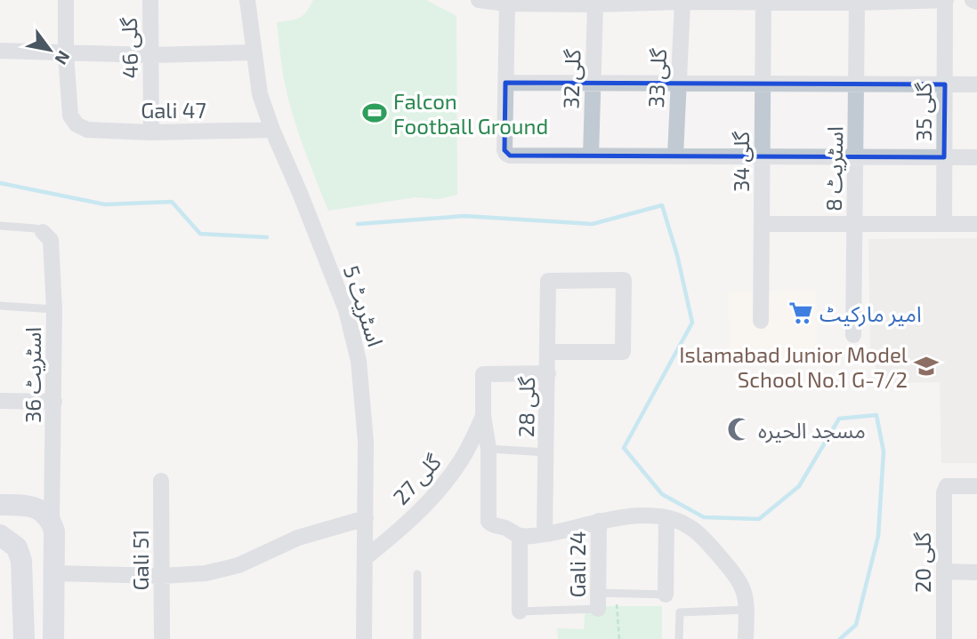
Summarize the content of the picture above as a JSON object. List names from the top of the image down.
{
  "streets": {
    "street": [
      "گلی 46",
      "گلی 33",
      "گلی 32",
      "Gali 47",
      "گلی 35",
      "گلی 34",
      "اسٹریٹ 8",
      "اسٹریٹ 5",
      "اسٹریٹ 36",
      "گلی 28",
      "گلی 27",
      "Gali 51",
      "گلی 20",
      "Gali 24"
    ]
  },
  "crossings": [
    ["گلی 46", "Gali 47"],
    ["Gali 47", "اسٹریٹ 5"],
    ["اسٹریٹ 5", "گلی 27"],
    ["گلی 28", "گلی 27"]
  ],
  "places": {
    "sports": ["Falcon Football Ground"],
    "supermarket": ["امیر مارکیٹ"],
    "school or university": ["Islamabad Junior Model School No.1 G-7/2"],
    "mosque": ["مسجد الحیرہ"]
  },
  "north": "bottom right"
}
